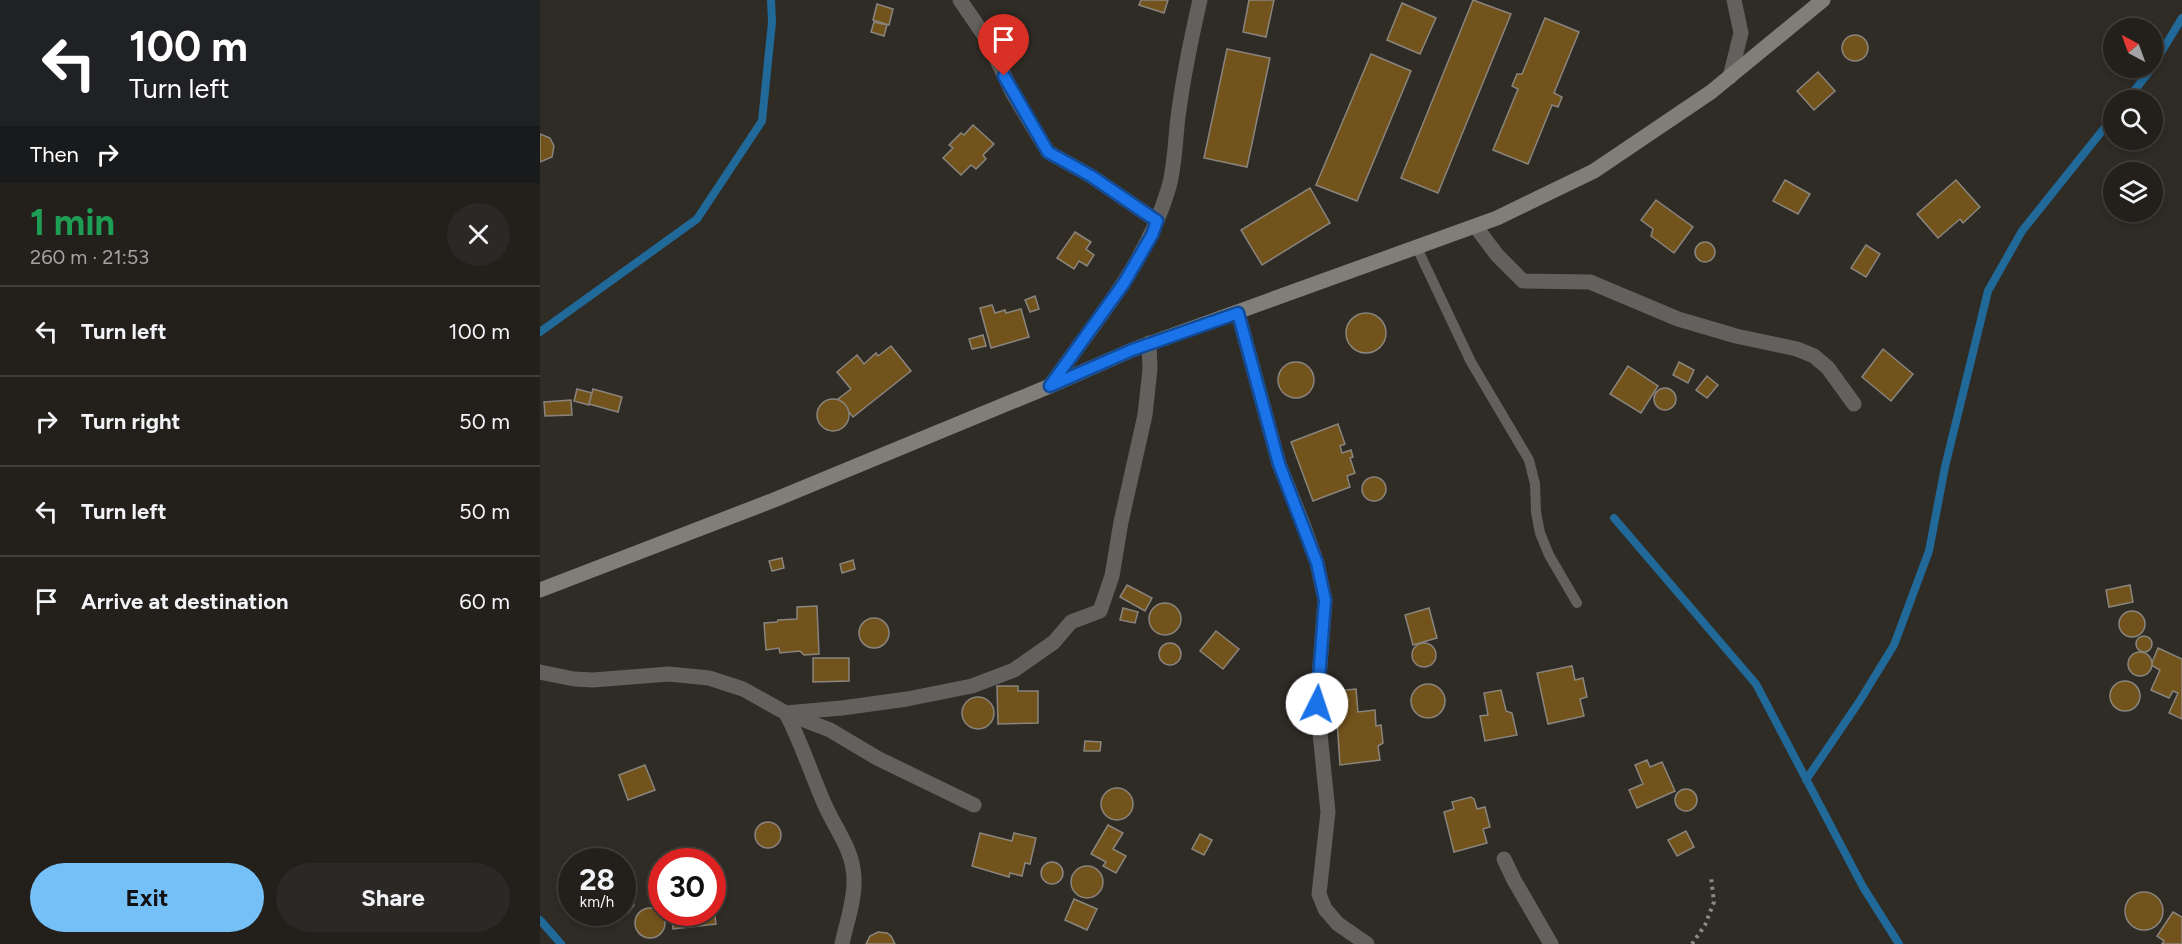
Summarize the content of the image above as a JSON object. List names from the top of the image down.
{
  "north": "top left",
  "page": {
    "turn": ["100 m", "Turn left"],
    "then": "Then",
    "heading": ["1 min", "260 m · 21:53"],
    "list": [
      {
        "name": "Turn left",
        "value": "100 m"
      },
      {
        "name": "Turn right",
        "value": "50 m"
      },
      {
        "name": "Turn left",
        "value": "50 m"
      },
      {
        "name": "Arrive at destination",
        "value": "60 m"
      }
    ],
    "speed": "28 km/h",
    "limit": "30",
    "buttons": ["Exit", "Share"]
  }
}
